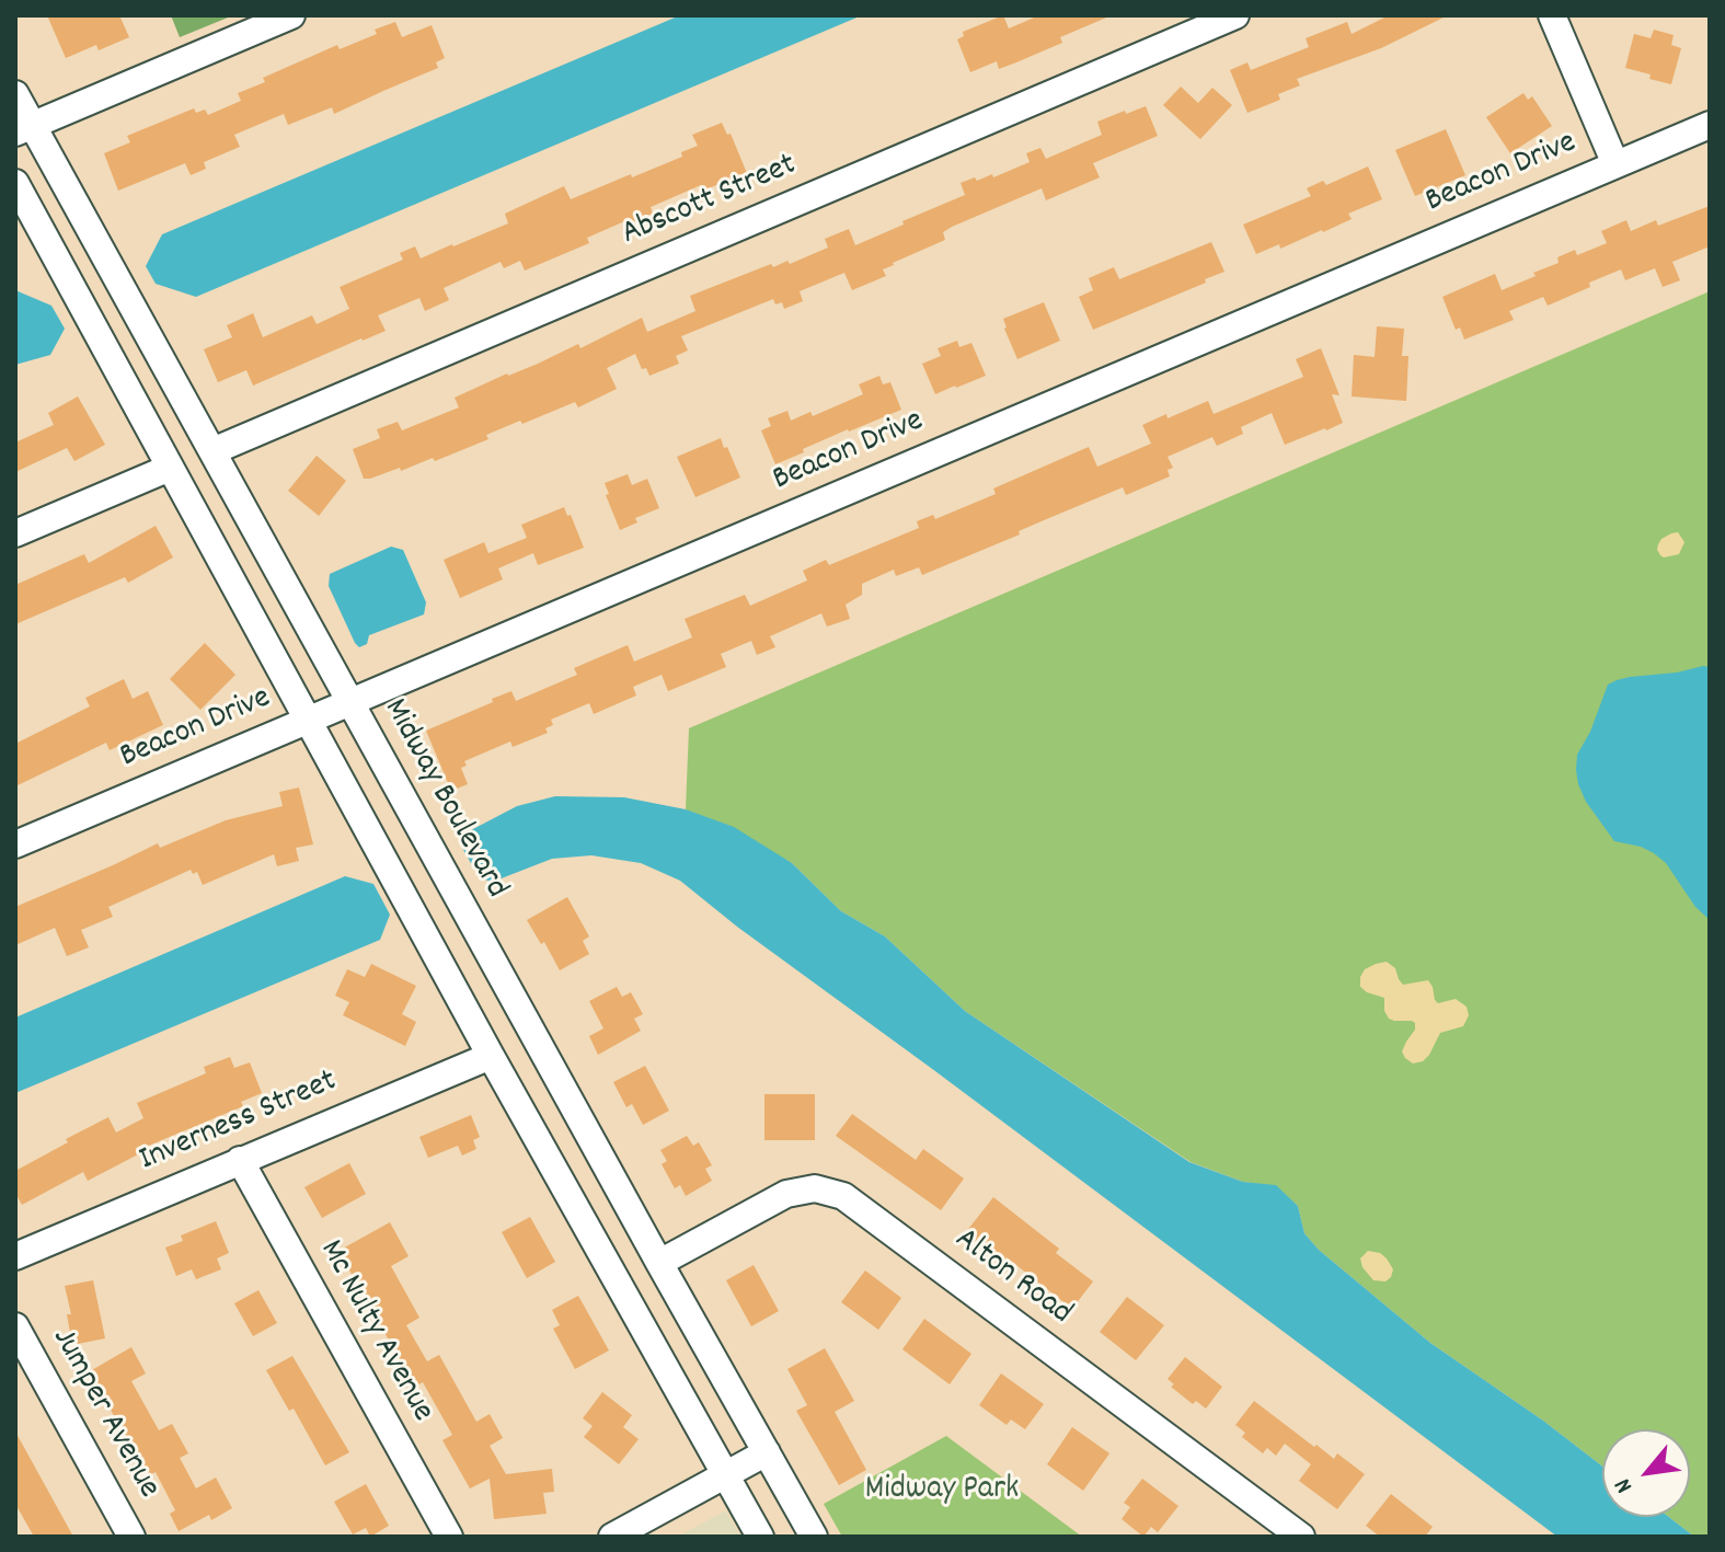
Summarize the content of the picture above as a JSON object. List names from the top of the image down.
{
  "streets": {
    "street": [
      "Beacon Drive",
      "Abscott Street",
      "Midway Boulevard",
      "Inverness Street",
      "Alton Road",
      "Mc Nulty Avenue",
      "Jumper Avenue"
    ]
  },
  "crossings": [
    ["Beacon Drive", "Midway Boulevard"],
    ["Abscott Street", "Midway Boulevard"],
    ["Midway Boulevard", "Alton Road"],
    ["Inverness Street", "Mc Nulty Avenue"]
  ],
  "parks": ["Midway Park"],
  "north": "bottom left"
}
